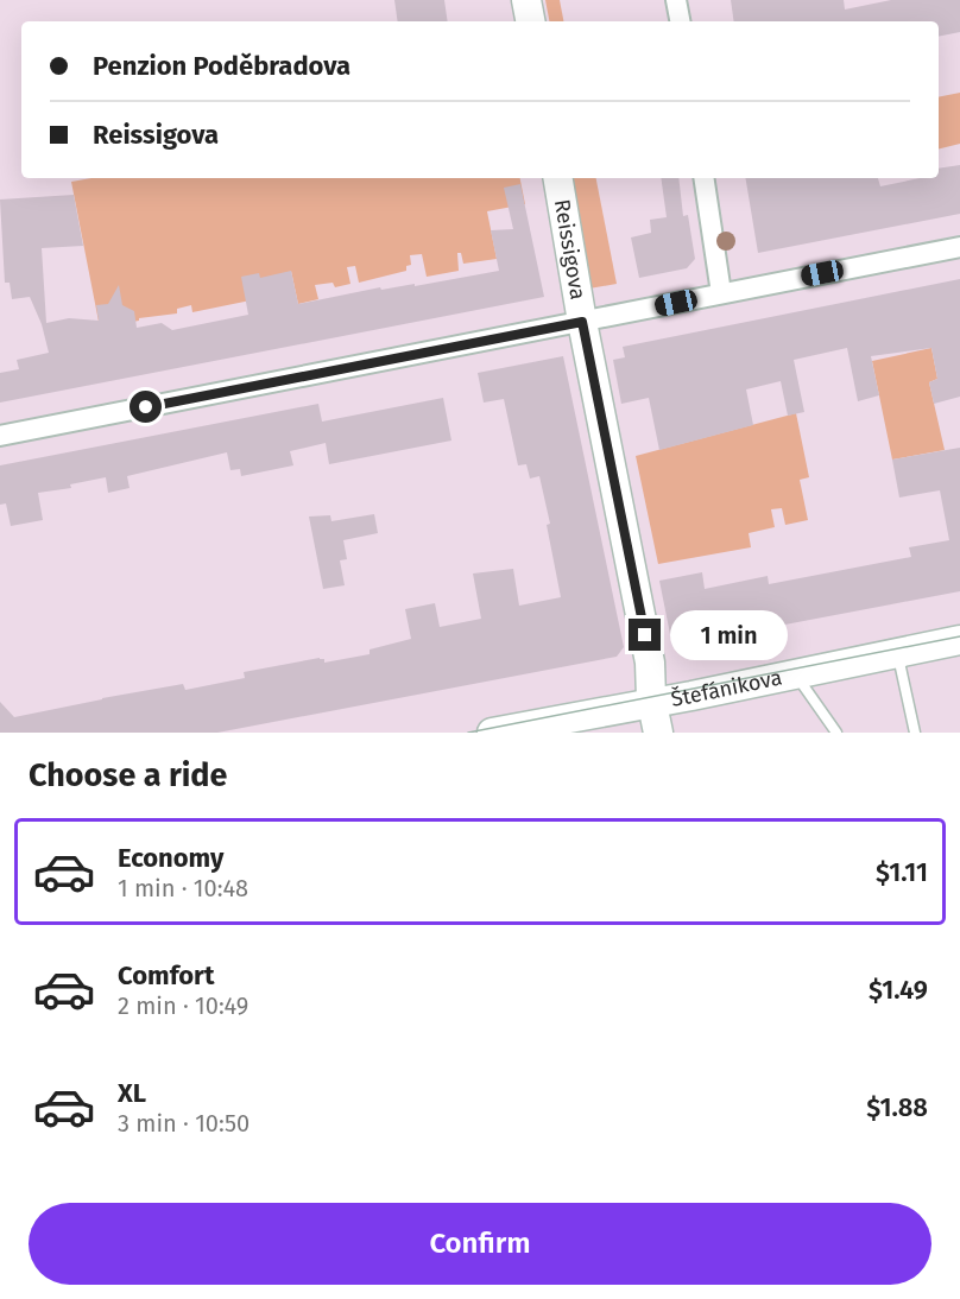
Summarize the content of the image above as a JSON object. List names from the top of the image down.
{
  "streets": {
    "street": ["Reissigova", "Štefánikova"]
  },
  "crossings": [
    ["Reissigova", "Štefánikova"]
  ],
  "page": {
    "banner": ["Penzion Poděbradova", "Reissigova"],
    "bubble": "1 min",
    "heading": "Choose a ride",
    "list": [
      {
        "name": "Economy",
        "note": "1 min · 10:48",
        "value": "$1.11"
      },
      {
        "name": "Comfort",
        "note": "2 min · 10:49",
        "value": "$1.49"
      },
      {
        "name": "XL",
        "note": "3 min · 10:50",
        "value": "$1.88"
      }
    ],
    "buttons": "Confirm"
  }
}
